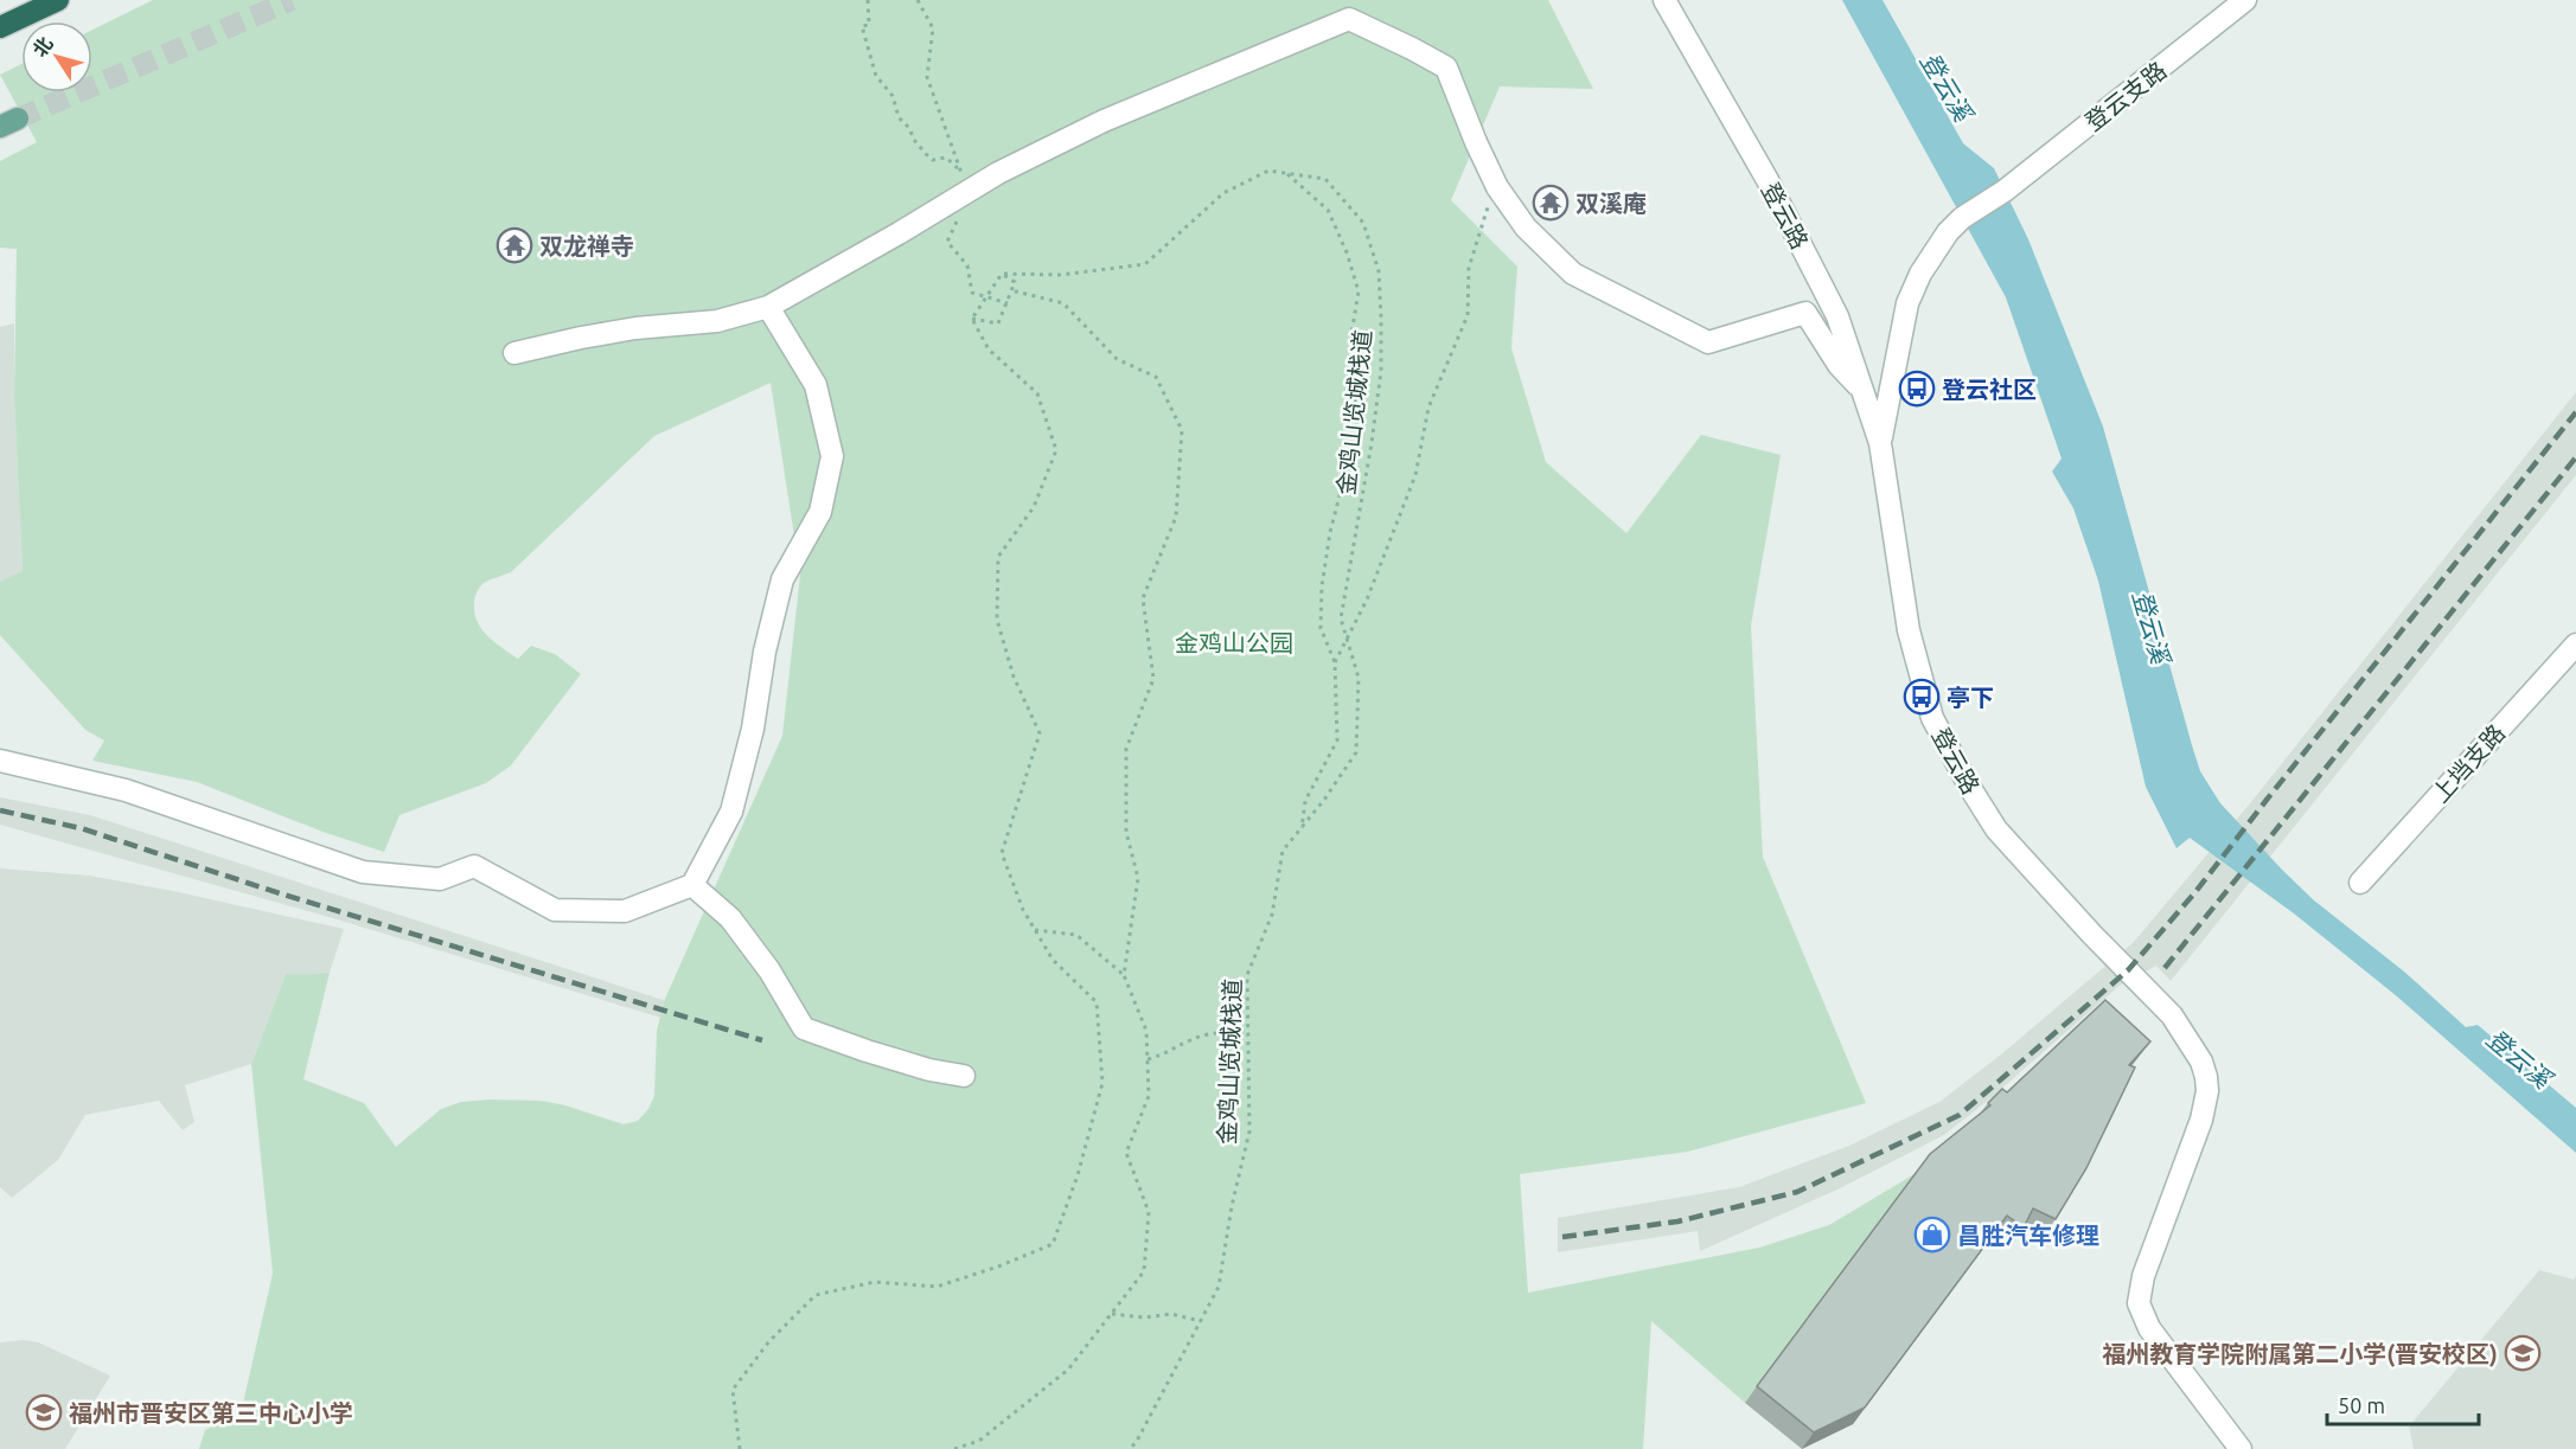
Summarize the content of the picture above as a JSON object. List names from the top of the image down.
{
  "streets": {
    "street": ["登云支路", "登云路", "上垱支路"],
    "path": ["金鸡山览城栈道"]
  },
  "crossings": [
    ["登云支路", "登云路"]
  ],
  "water": ["登云溪"],
  "parks": ["金鸡山公园"],
  "places": {
    "temple": ["双溪庵", "双龙禅寺"],
    "bus stop": ["登云社区", "亭下"],
    "shop": ["昌胜汽车修理"],
    "school or university": ["福州教育学院附属第二小学(晋安校区)", "福州市晋安区第三中心小学"]
  },
  "scale_bar": "50 m",
  "north": "top left"
}
